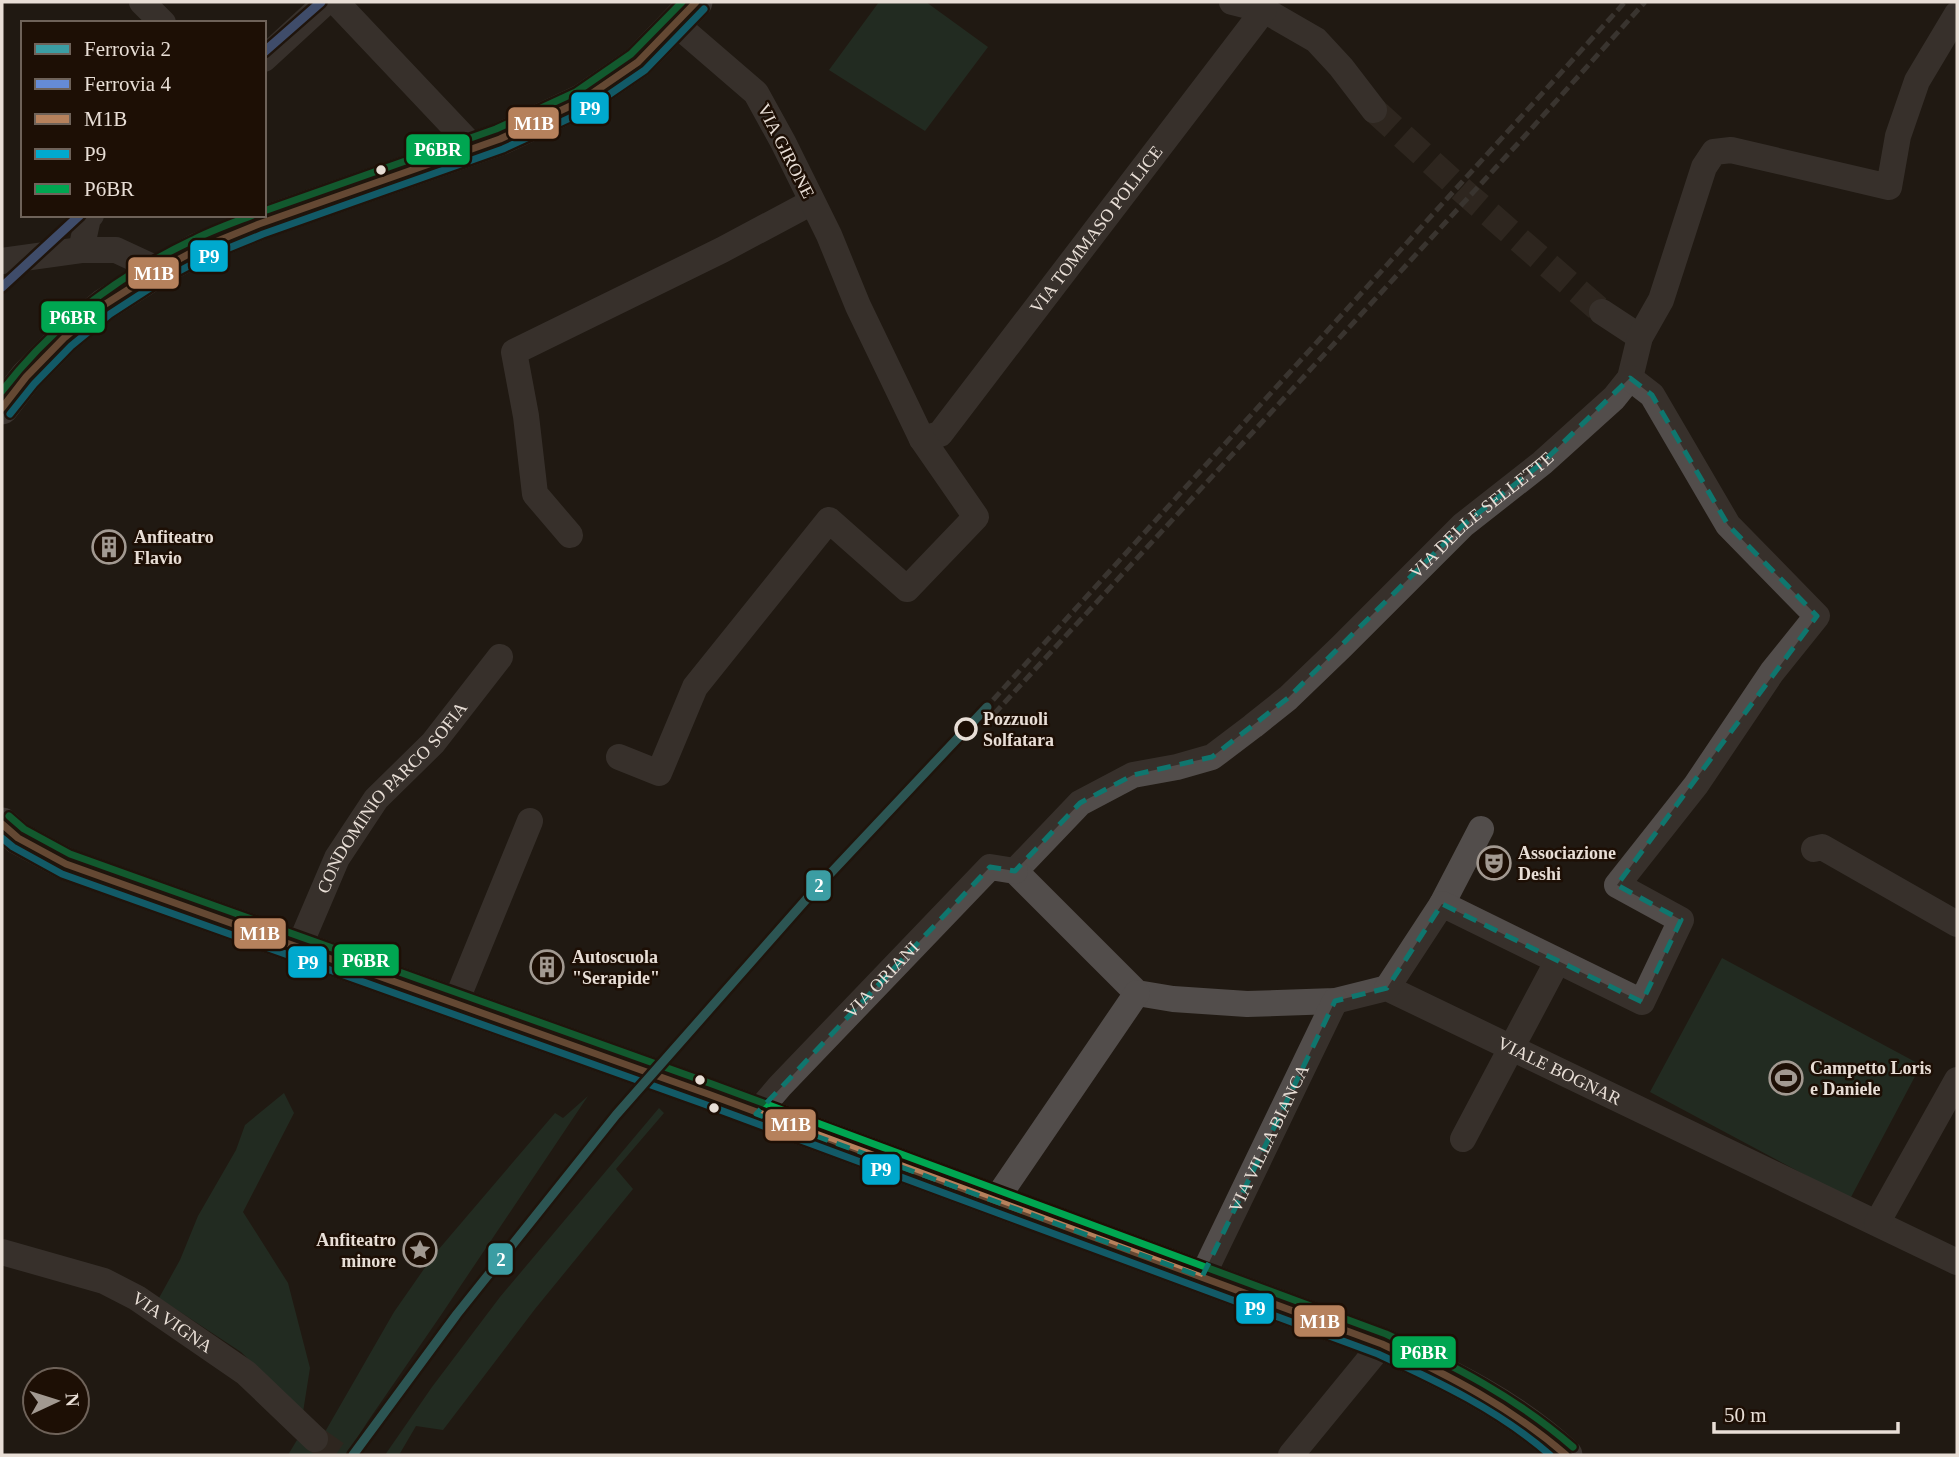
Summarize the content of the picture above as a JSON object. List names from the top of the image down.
{
  "streets": {
    "street": [
      "VIA GIRONE",
      "VIA TOMMASO POLLICE",
      "VIA DELLE SELLETTE",
      "CONDOMINIO PARCO SOFIA",
      "VIA ORIANI",
      "VIALE BOGNAR",
      "VIA VILLA BIANCA",
      "VIA VIGNA"
    ]
  },
  "crossings": [
    ["VIA GIRONE", "VIA TOMMASO POLLICE"],
    ["VIA DELLE SELLETTE", "VIA ORIANI"]
  ],
  "places": {
    "building": ["Anfiteatro Flavio", "Autoscuola \"Serapide\""],
    "other": ["Pozzuoli Solfatara"],
    "theatre": ["Associazione Deshi"],
    "sports": ["Campetto Loris e Daniele"],
    "place": ["Anfiteatro minore"]
  },
  "lines": [
    "rail line 4",
    "transit line M1B",
    "transit line P6BR",
    "transit line P9",
    "rail line 2"
  ],
  "legend": [
    "Ferrovia 2",
    "Ferrovia 4",
    "M1B",
    "P9",
    "P6BR"
  ],
  "scale_bar": "50 m",
  "north": "right"
}
